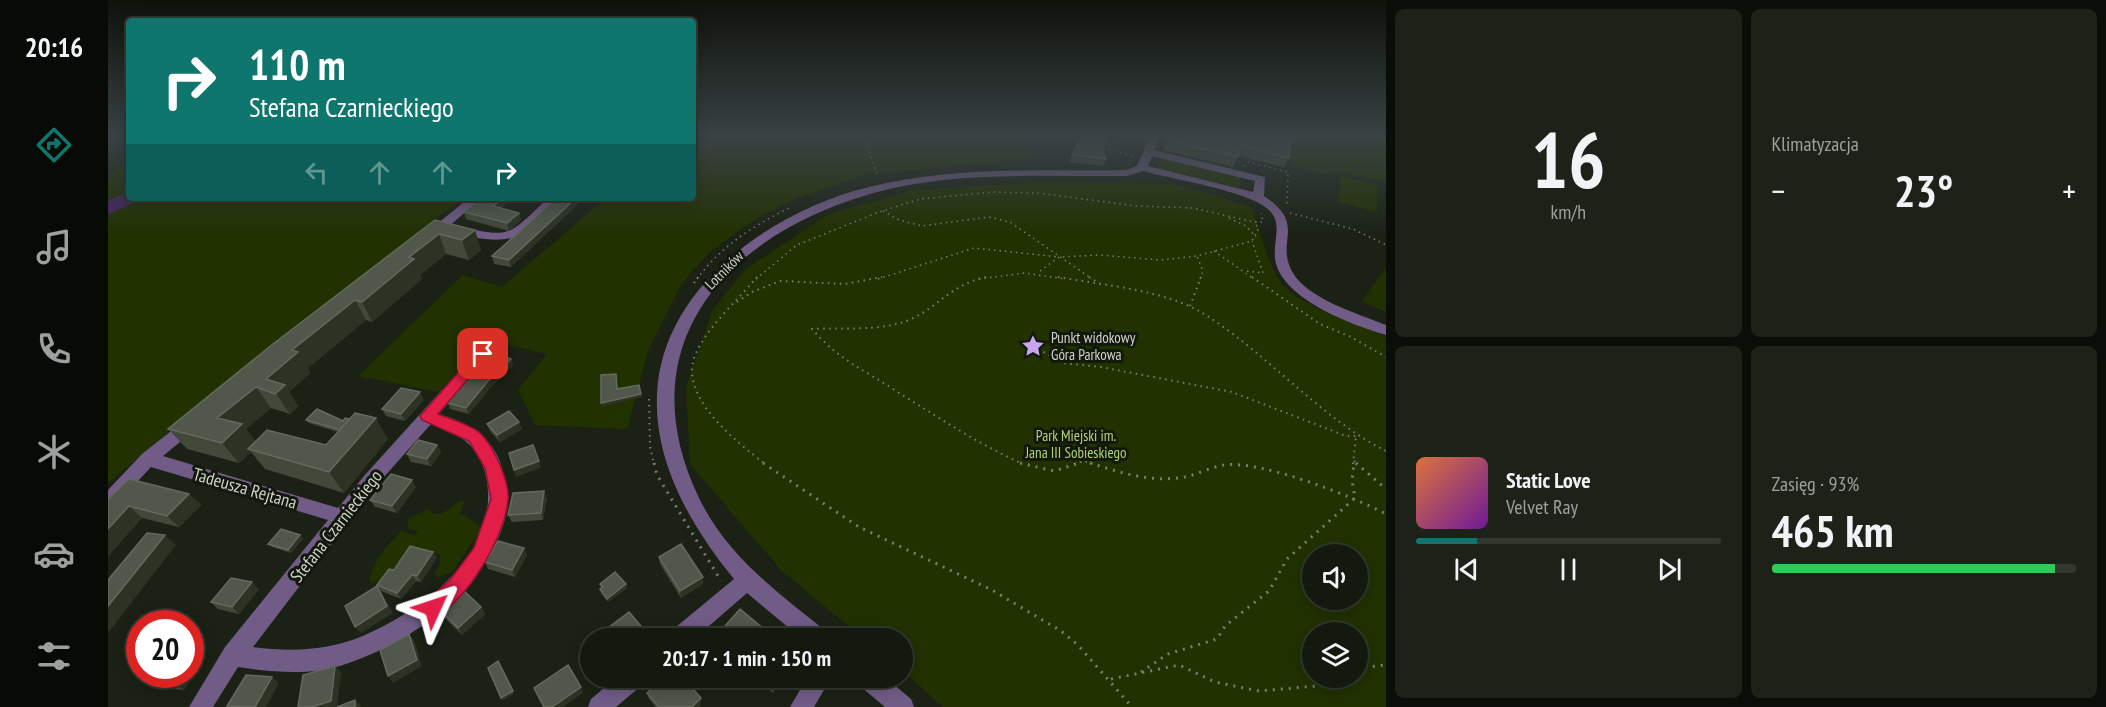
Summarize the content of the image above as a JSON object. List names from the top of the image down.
{
  "streets": {
    "street": ["Lotników", "Tadeusza Rejtana", "Stefana Czarnieckiego"]
  },
  "crossings": [
    ["Tadeusza Rejtana", "Stefana Czarnieckiego"]
  ],
  "parks": ["Park Miejski im. Jana III Sobieskiego"],
  "places": {
    "place": ["Punkt widokowy Góra Parkowa"]
  },
  "page": {
    "tabs": "20:16",
    "tile": [
      ["16", "km/h"],
      "Klimatyzacja",
      ["Zasięg · 93%", "465 km"]
    ],
    "turn": ["110 m", "Stefana Czarnieckiego"],
    "heat": ["−", "23°", "+"],
    "song": ["Static Love", "Velvet Ray"],
    "limit": "20",
    "trip": "20:17 · 1 min · 150 m"
  }
}
